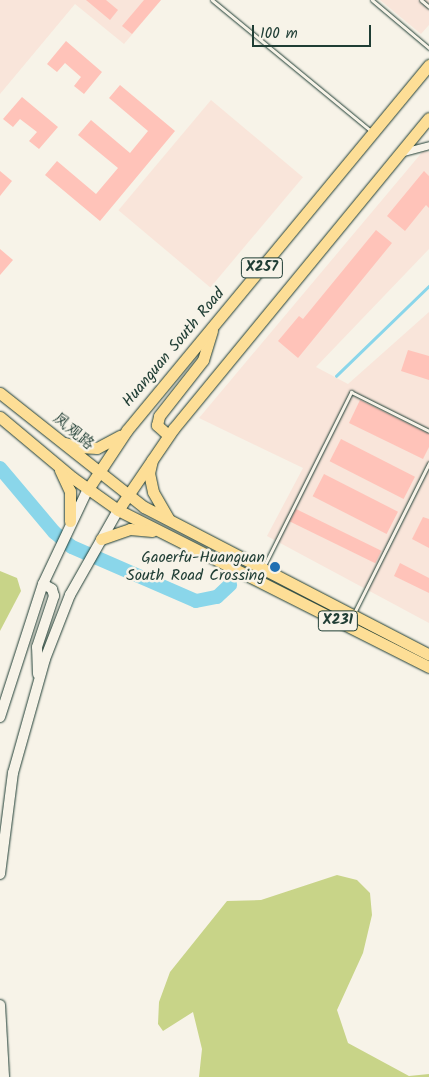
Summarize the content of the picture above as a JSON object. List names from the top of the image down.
{
  "streets": {
    "main road": [
      "X257",
      "Huanguan South Road",
      "凤观路",
      "X231"
    ]
  },
  "crossings": [
    ["X257", "凤观路"],
    ["X257", "X231"],
    ["Huanguan South Road", "凤观路"],
    ["Huanguan South Road", "X231"],
    ["凤观路", "X231"]
  ],
  "places": ["Gaoerfu-Huanguan South Road Crossing"],
  "scale_bar": "100 m"
}
